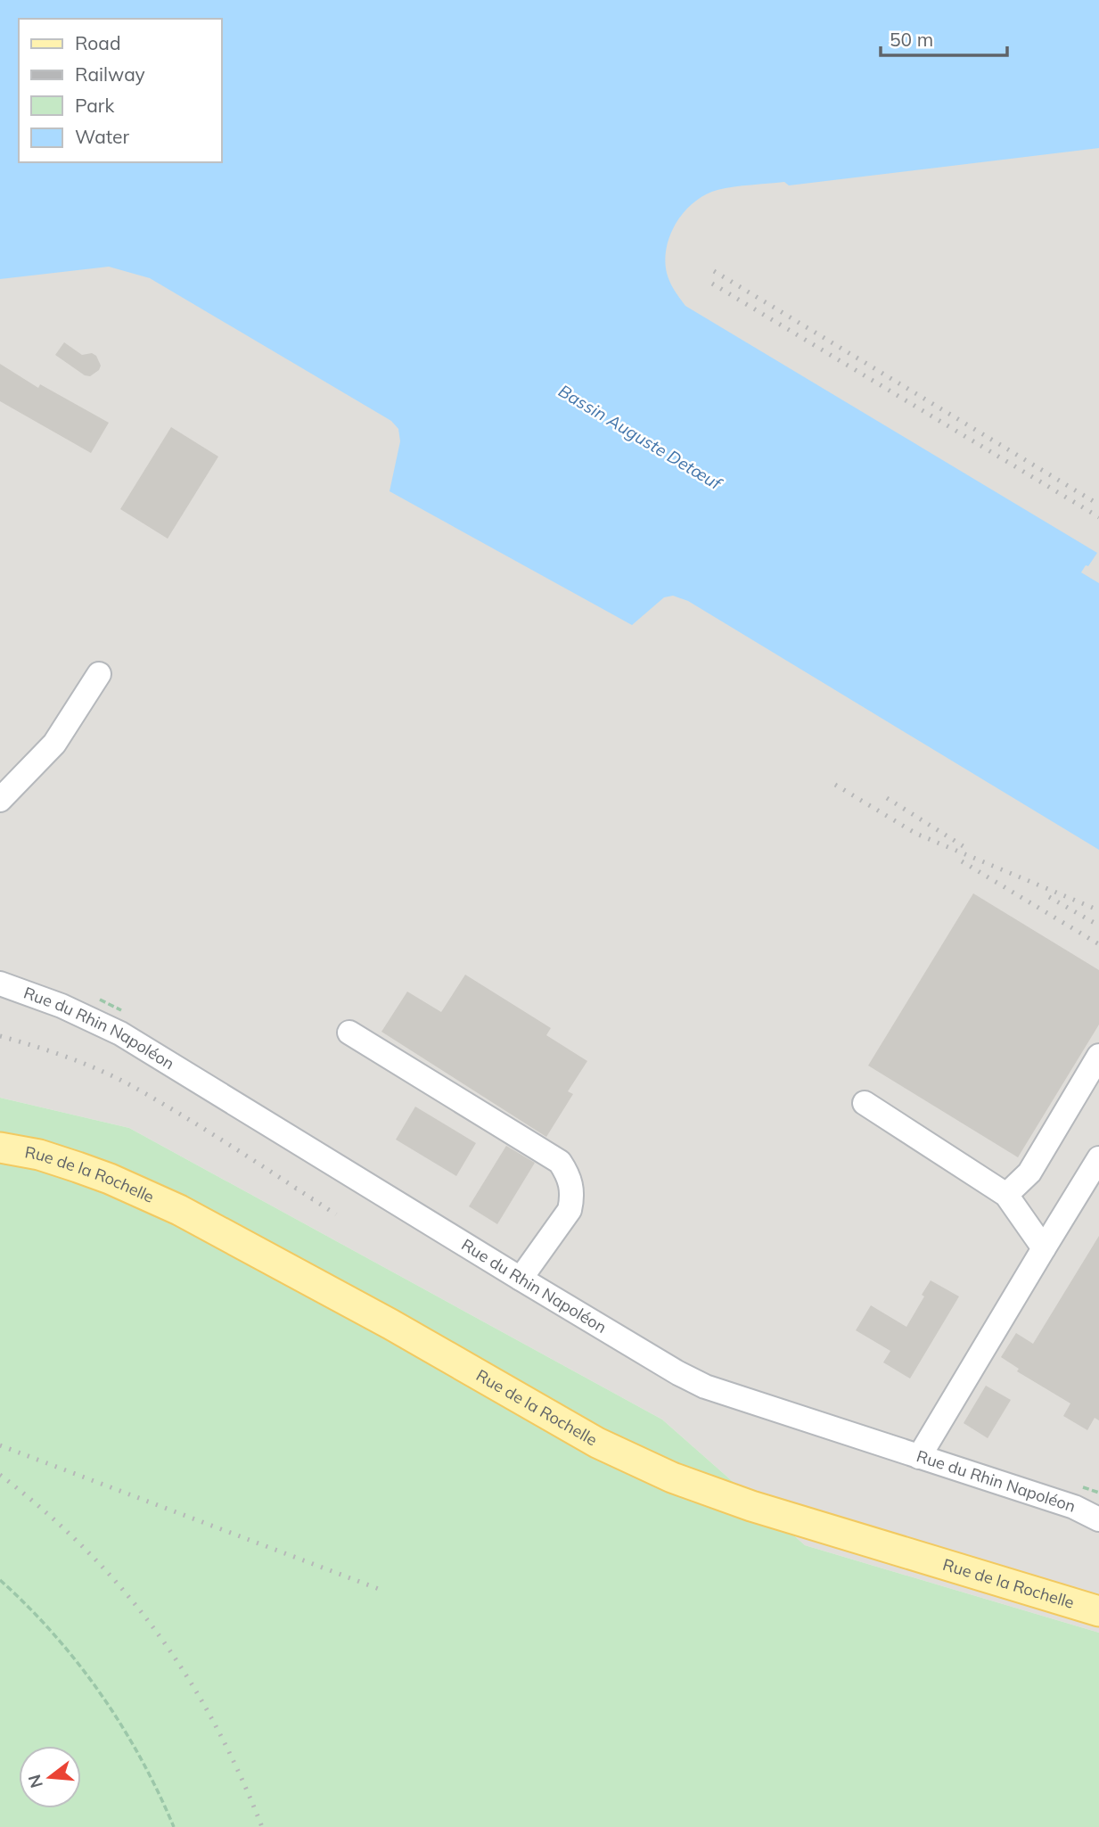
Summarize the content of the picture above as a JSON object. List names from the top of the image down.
{
  "streets": {
    "main road": ["Rue de la Rochelle"],
    "street": ["Rue du Rhin Napoléon"]
  },
  "water": ["Bassin Auguste Detœuf"],
  "legend": [
    "Road",
    "Railway",
    "Park",
    "Water"
  ],
  "scale_bar": "50 m",
  "north": "left"
}
